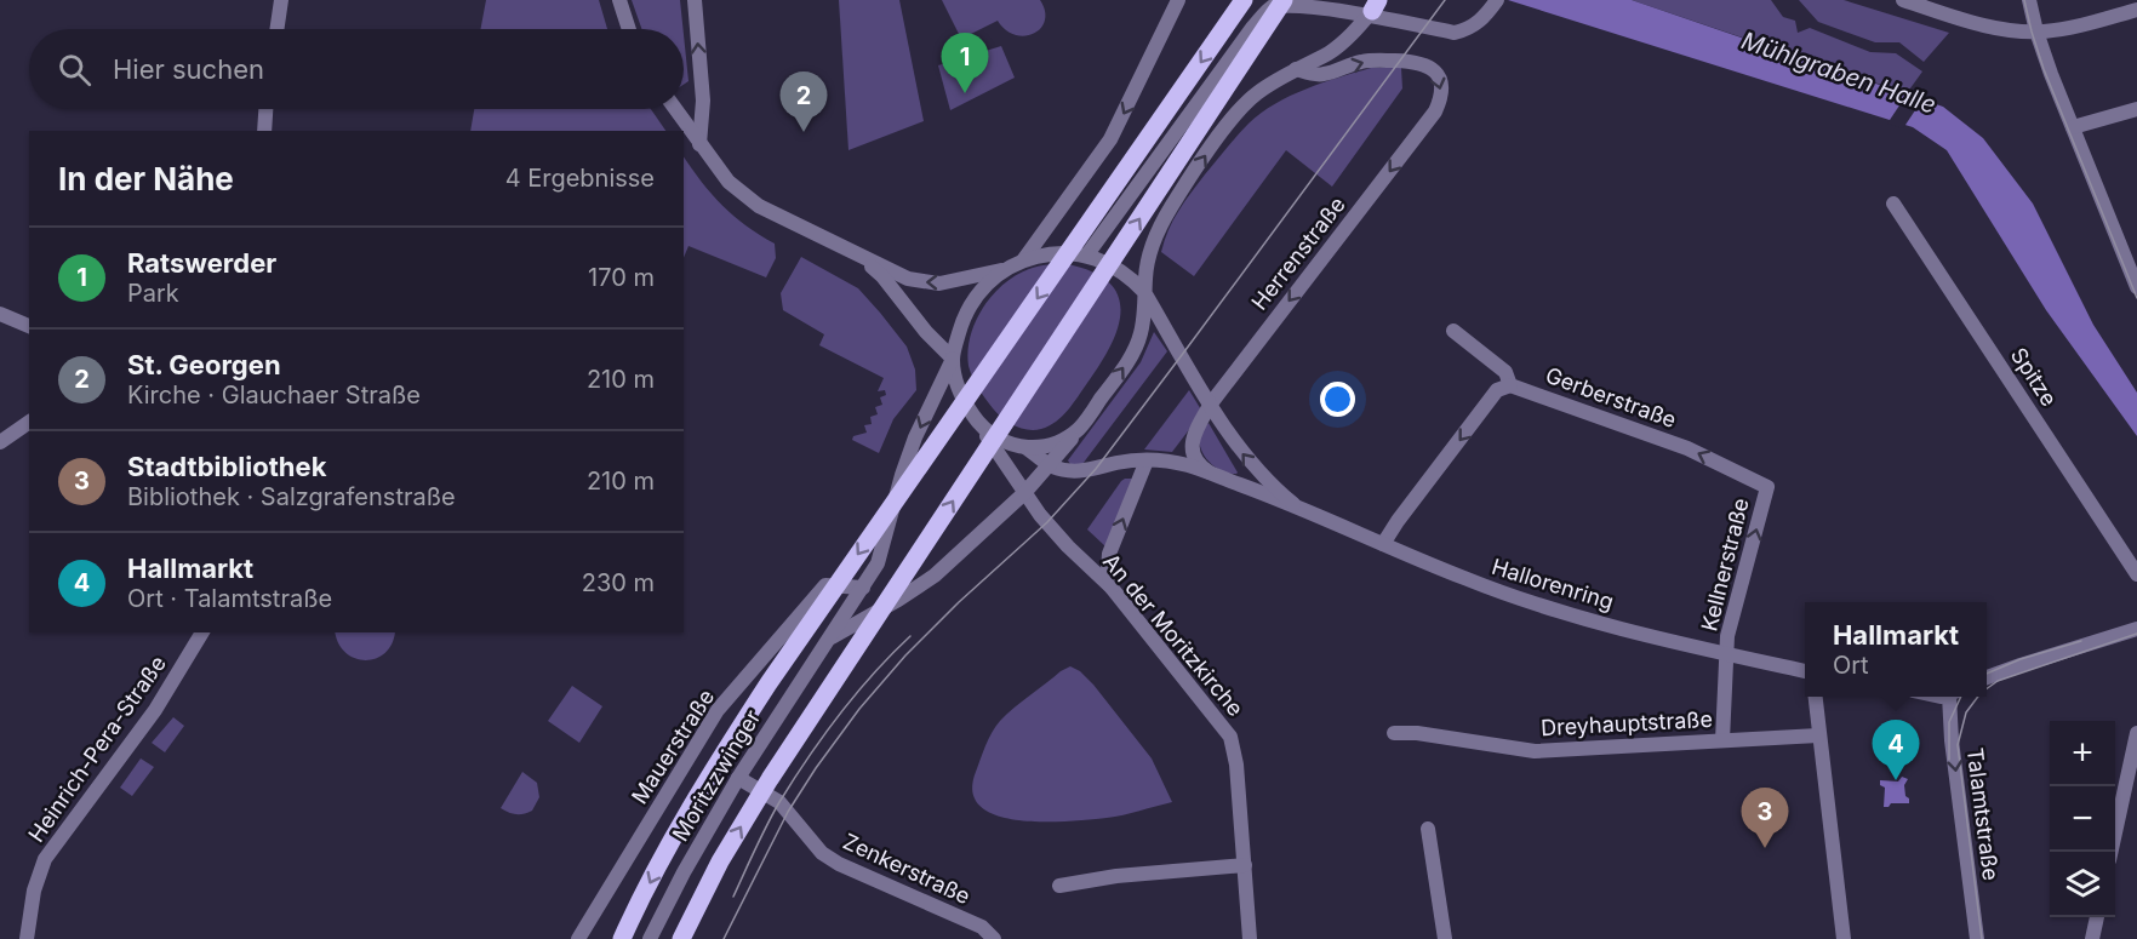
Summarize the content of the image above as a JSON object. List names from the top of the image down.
{
  "streets": {
    "street": [
      "Herrenstraße",
      "Spitze",
      "Gerberstraße",
      "Kellnerstraße",
      "Hallorenring",
      "An der Moritzkirche",
      "Dreyhauptstraße",
      "Mauerstraße",
      "Heinrich-Pera-Straße",
      "Moritzzwinger",
      "Talamtstraße",
      "Zenkerstraße"
    ]
  },
  "crossings": [
    ["Herrenstraße", "Hallorenring"],
    ["Gerberstraße", "Kellnerstraße"],
    ["Kellnerstraße", "Hallorenring"],
    ["Kellnerstraße", "Dreyhauptstraße"],
    ["Hallorenring", "An der Moritzkirche"],
    ["Hallorenring", "Moritzzwinger"],
    ["An der Moritzkirche", "Moritzzwinger"],
    ["Mauerstraße", "Moritzzwinger"],
    ["Moritzzwinger", "Zenkerstraße"]
  ],
  "one_way": ["Gerberstraße", "Kellnerstraße", "Talamtstraße"],
  "water": ["Mühlgraben Halle"],
  "page": {
    "search": "Hier suchen",
    "pins": [
      "1",
      "2",
      "4",
      "3"
    ],
    "heading": ["In der Nähe", "4 Ergebnisse"],
    "list": [
      {
        "mark": "1",
        "name": "Ratswerder",
        "note": "Park",
        "value": "170 m"
      },
      {
        "mark": "2",
        "name": "St. Georgen",
        "note": "Kirche · Glauchaer Straße",
        "value": "210 m"
      },
      {
        "mark": "3",
        "name": "Stadtbibliothek",
        "note": "Bibliothek · Salzgrafenstraße",
        "value": "210 m"
      },
      {
        "mark": "4",
        "name": "Hallmarkt",
        "note": "Ort · Talamtstraße",
        "value": "230 m"
      }
    ],
    "popup": ["Hallmarkt", "Ort"],
    "map_buttons": ["+", "−"]
  }
}
